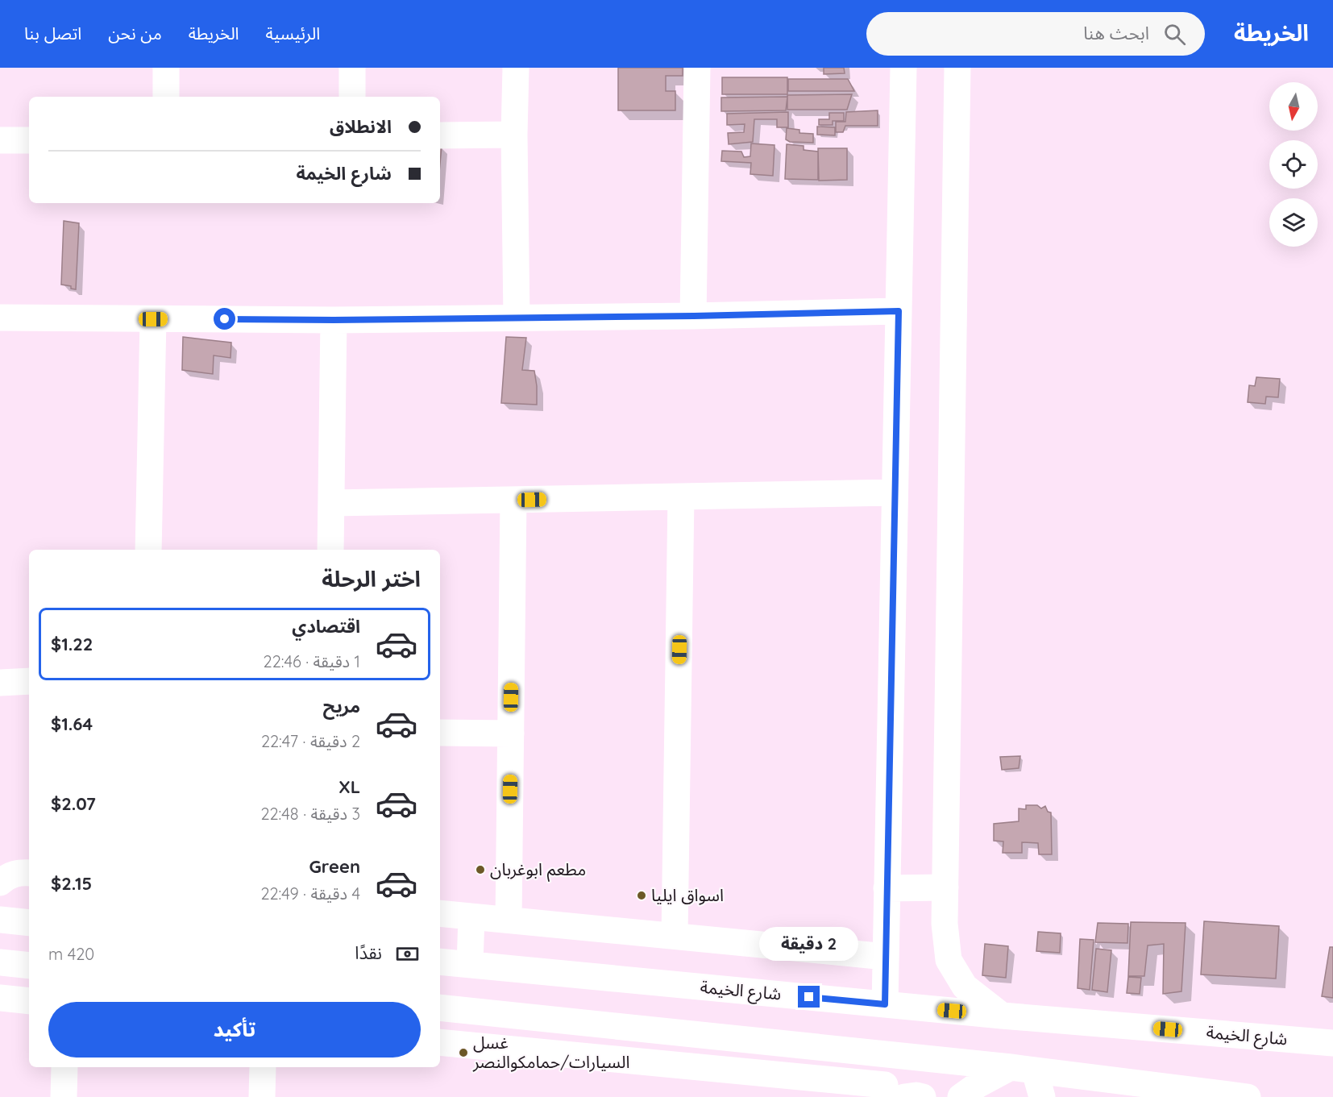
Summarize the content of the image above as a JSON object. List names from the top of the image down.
{
  "streets": {
    "street": ["شارع الخيمة"]
  },
  "places": ["مطعم ابوغربان", "اسواق ايليا", "غسل السيارات/حمامكوالنصر"],
  "north": "bottom",
  "page": {
    "header": "الخريطة",
    "search": "ابحث هنا",
    "nav": [
      "الرئيسية",
      "الخريطة",
      "من نحن",
      "اتصل بنا"
    ],
    "banner": ["الانطلاق", "شارع الخيمة"],
    "heading": "اختر الرحلة",
    "list": [
      {
        "name": "اقتصادي",
        "note": "1 دقيقة · 22:46",
        "value": "$1.22"
      },
      {
        "name": "مريح",
        "note": "2 دقيقة · 22:47",
        "value": "$1.64"
      },
      {
        "name": "XL",
        "note": "3 دقيقة · 22:48",
        "value": "$2.07"
      },
      {
        "name": "Green",
        "note": "4 دقيقة · 22:49",
        "value": "$2.15"
      }
    ],
    "bubble": "2 دقيقة",
    "pay": ["نقدًا", "420 m"],
    "buttons": "تأكيد"
  }
}
